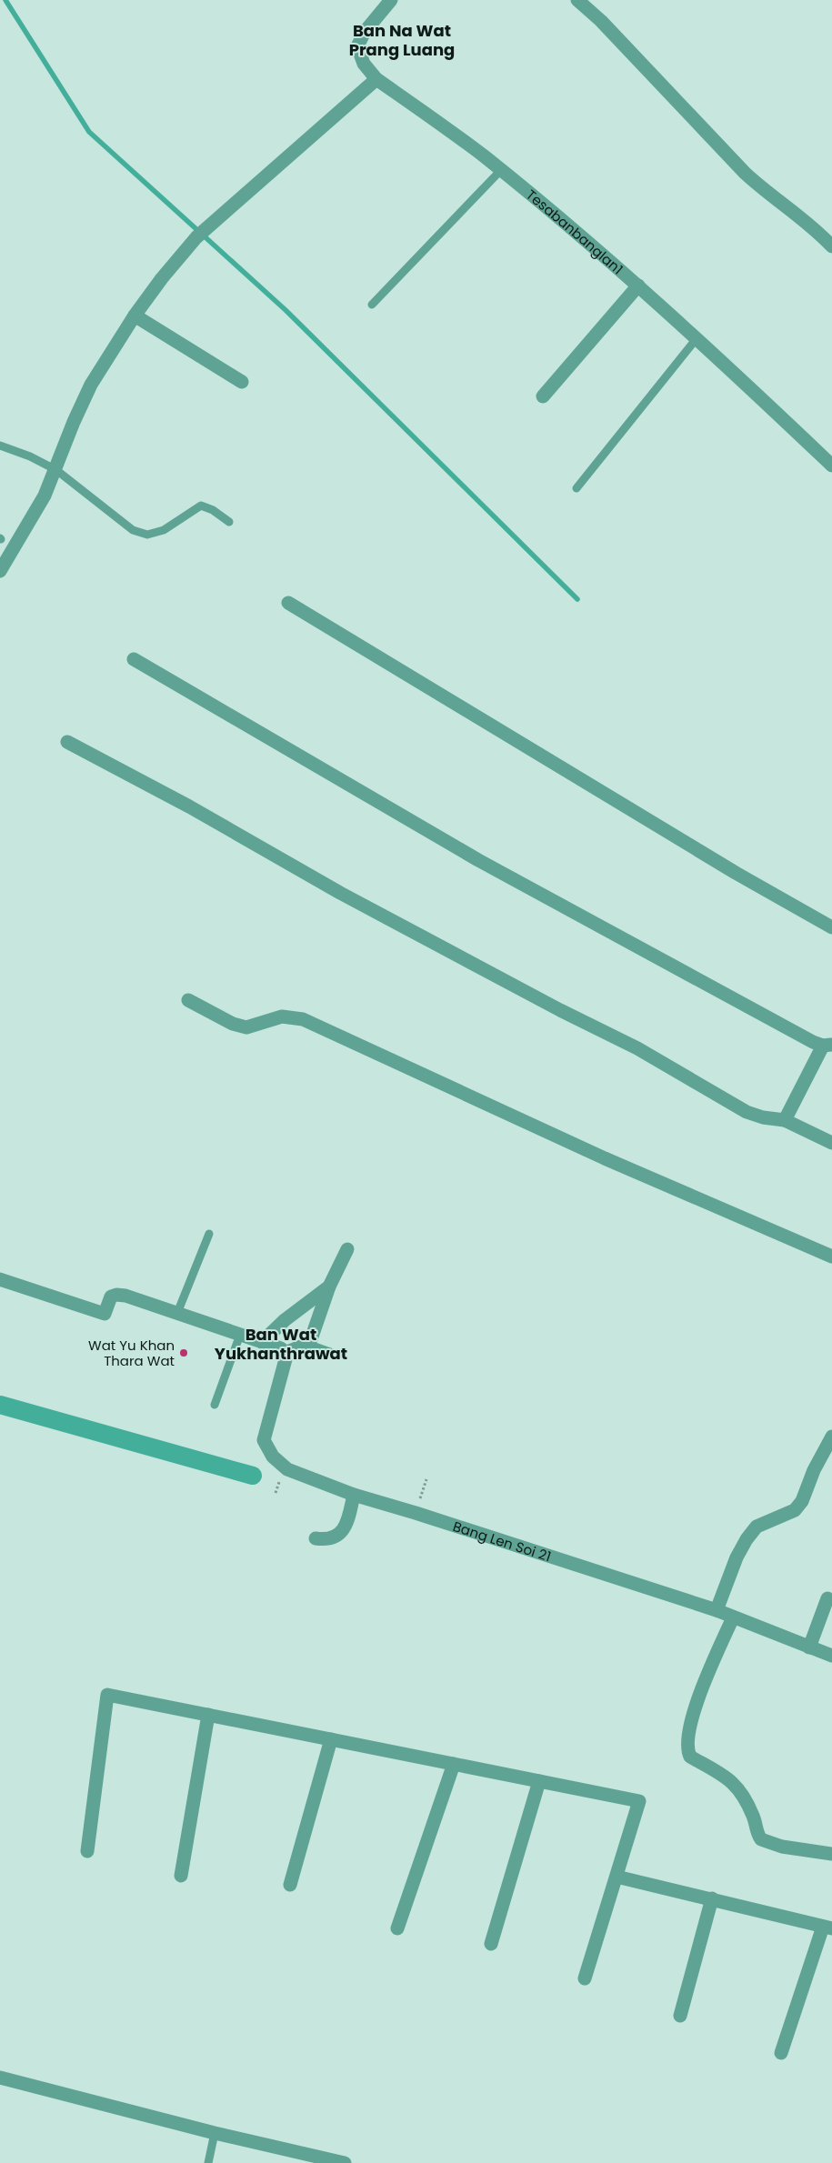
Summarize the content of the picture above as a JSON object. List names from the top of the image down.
{
  "streets": {
    "street": ["Tesabanbanglan1", "Bang Len Soi 21"]
  },
  "districts": ["Ban Na Wat Prang Luang", "Ban Wat Yukhanthrawat"],
  "places": ["Wat Yu Khan Thara Wat"]
}
